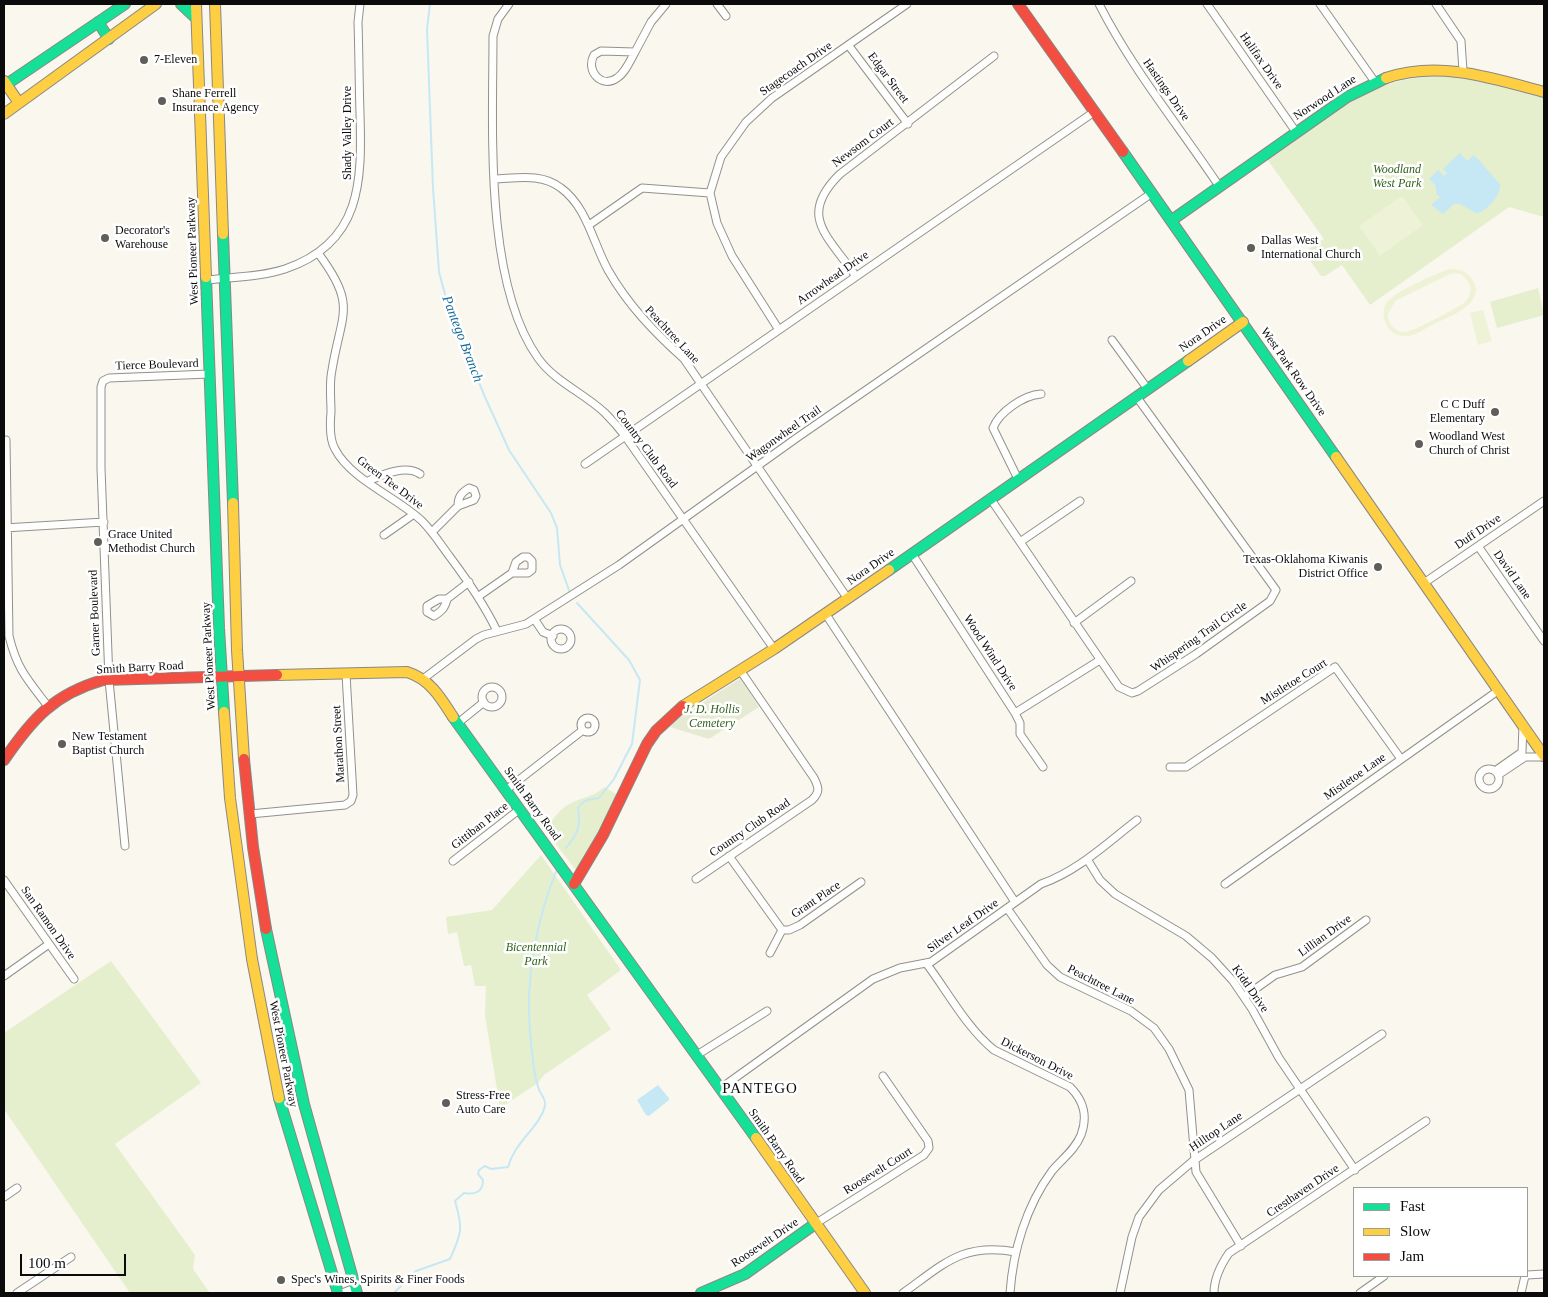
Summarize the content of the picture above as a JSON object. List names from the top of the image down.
{
  "streets": {
    "main road": [
      "Norwood Lane",
      "West Pioneer Parkway",
      "Nora Drive",
      "West Park Row Drive",
      "Smith Barry Road",
      "Roosevelt Drive"
    ],
    "street": [
      "Halifax Drive",
      "Stagecoach Drive",
      "Edgar Street",
      "Hastings Drive",
      "Shady Valley Drive",
      "Newsom Court",
      "Arrowhead Drive",
      "Peachtree Lane",
      "Tierce Boulevard",
      "Wagonwheel Trail",
      "Country Club Road",
      "Green Tee Drive",
      "Duff Drive",
      "David Lane",
      "Garner Boulevard",
      "Whispering Trail Circle",
      "Wood Wind Drive",
      "Mistletoe Court",
      "Marathon Street",
      "Mistletoe Lane",
      "Gittiban Place",
      "Grant Place",
      "San Ramon Drive",
      "Silver Leaf Drive",
      "Lillian Drive",
      "Kidd Drive",
      "Dickerson Drive",
      "Hilltop Lane",
      "Roosevelt Court",
      "Cresthaven Drive"
    ]
  },
  "crossings": [
    ["Halifax Drive", "Norwood Lane"],
    ["Stagecoach Drive", "Edgar Street"],
    ["Edgar Street", "Newsom Court"],
    ["Hastings Drive", "Norwood Lane"],
    ["Norwood Lane", "West Park Row Drive"],
    ["Shady Valley Drive", "West Pioneer Parkway"],
    ["Shady Valley Drive", "Green Tee Drive"],
    ["Newsom Court", "Arrowhead Drive"],
    ["West Pioneer Parkway", "Tierce Boulevard"],
    ["West Pioneer Parkway", "Smith Barry Road"],
    ["West Pioneer Parkway", "Marathon Street"],
    ["Arrowhead Drive", "Peachtree Lane"],
    ["Arrowhead Drive", "West Park Row Drive"],
    ["Arrowhead Drive", "Country Club Road"],
    ["Nora Drive", "Peachtree Lane"],
    ["Nora Drive", "West Park Row Drive"],
    ["Nora Drive", "Country Club Road"],
    ["Nora Drive", "Whispering Trail Circle"],
    ["Nora Drive", "Wood Wind Drive"],
    ["Nora Drive", "Smith Barry Road"],
    ["Peachtree Lane", "Wagonwheel Trail"],
    ["Peachtree Lane", "Country Club Road"],
    ["Peachtree Lane", "Silver Leaf Drive"],
    ["Peachtree Lane", "Hilltop Lane"],
    ["Peachtree Lane", "Cresthaven Drive"],
    ["Tierce Boulevard", "Garner Boulevard"],
    ["West Park Row Drive", "Wagonwheel Trail"],
    ["West Park Row Drive", "Duff Drive"],
    ["West Park Row Drive", "Mistletoe Lane"],
    ["Wagonwheel Trail", "Country Club Road"],
    ["Wagonwheel Trail", "Green Tee Drive"],
    ["Wagonwheel Trail", "Smith Barry Road"],
    ["Country Club Road", "Grant Place"],
    ["Duff Drive", "David Lane"],
    ["Garner Boulevard", "Smith Barry Road"],
    ["Smith Barry Road", "Marathon Street"],
    ["Smith Barry Road", "Gittiban Place"],
    ["Smith Barry Road", "Silver Leaf Drive"],
    ["Smith Barry Road", "Roosevelt Court"],
    ["Smith Barry Road", "Roosevelt Drive"],
    ["Mistletoe Court", "Mistletoe Lane"],
    ["Silver Leaf Drive", "Kidd Drive"],
    ["Silver Leaf Drive", "Dickerson Drive"],
    ["Lillian Drive", "Kidd Drive"],
    ["Kidd Drive", "Hilltop Lane"],
    ["Kidd Drive", "Cresthaven Drive"],
    ["Roosevelt Court", "Roosevelt Drive"]
  ],
  "districts": ["PANTEGO"],
  "water": ["Pantego Branch"],
  "parks": ["Woodland West Park", "J. D. Hollis Cemetery", "Bicentennial Park"],
  "places": [
    "7-Eleven",
    "Shane Ferrell Insurance Agency",
    "Decorator's Warehouse",
    "Dallas West International Church",
    "C C Duff Elementary",
    "Woodland West Church of Christ",
    "Grace United Methodist Church",
    "Texas-Oklahoma Kiwanis District Office",
    "New Testament Baptist Church",
    "Stress-Free Auto Care",
    "Spec's Wines, Spirits & Finer Foods"
  ],
  "legend": ["Fast", "Slow", "Jam"],
  "scale_bar": "100 m"
}
